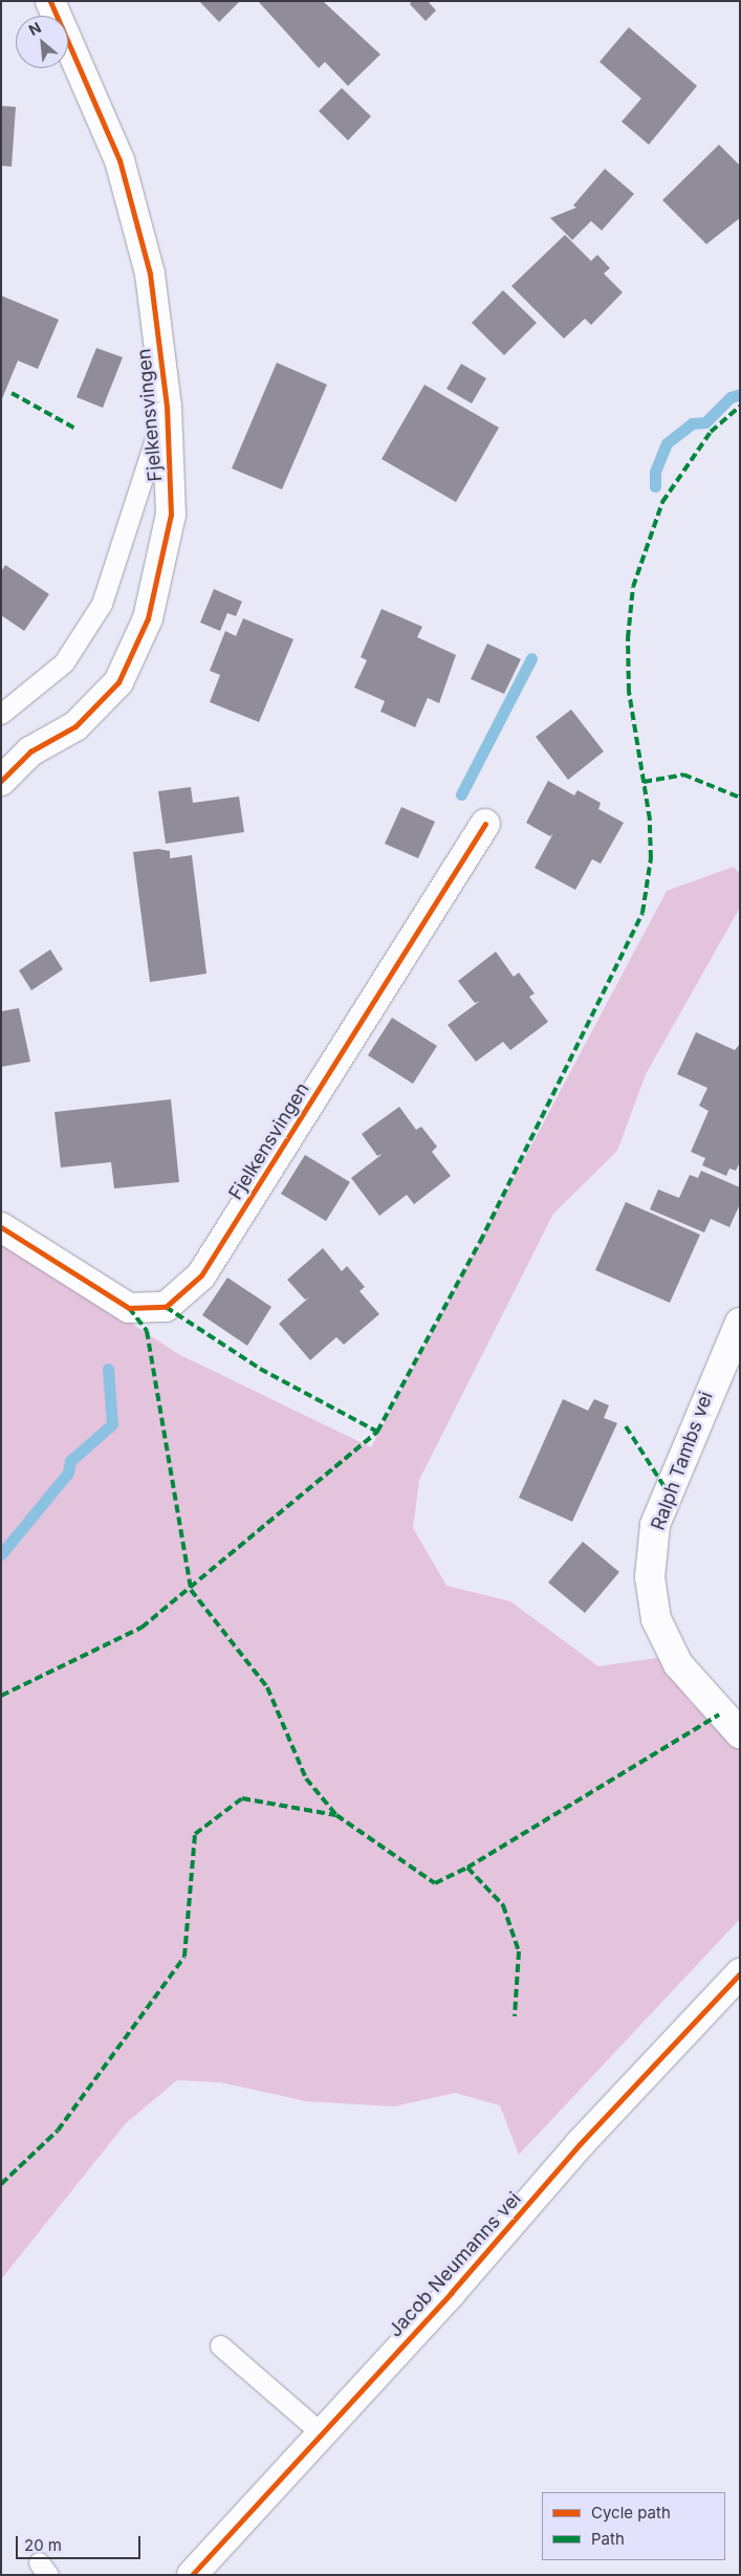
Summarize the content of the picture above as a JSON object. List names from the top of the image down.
{
  "streets": {
    "street": ["Fjelkensvingen", "Ralph Tambs vei", "Jacob Neumanns vei"]
  },
  "legend": ["Cycle path", "Path"],
  "scale_bar": "20 m",
  "north": "top left"
}
